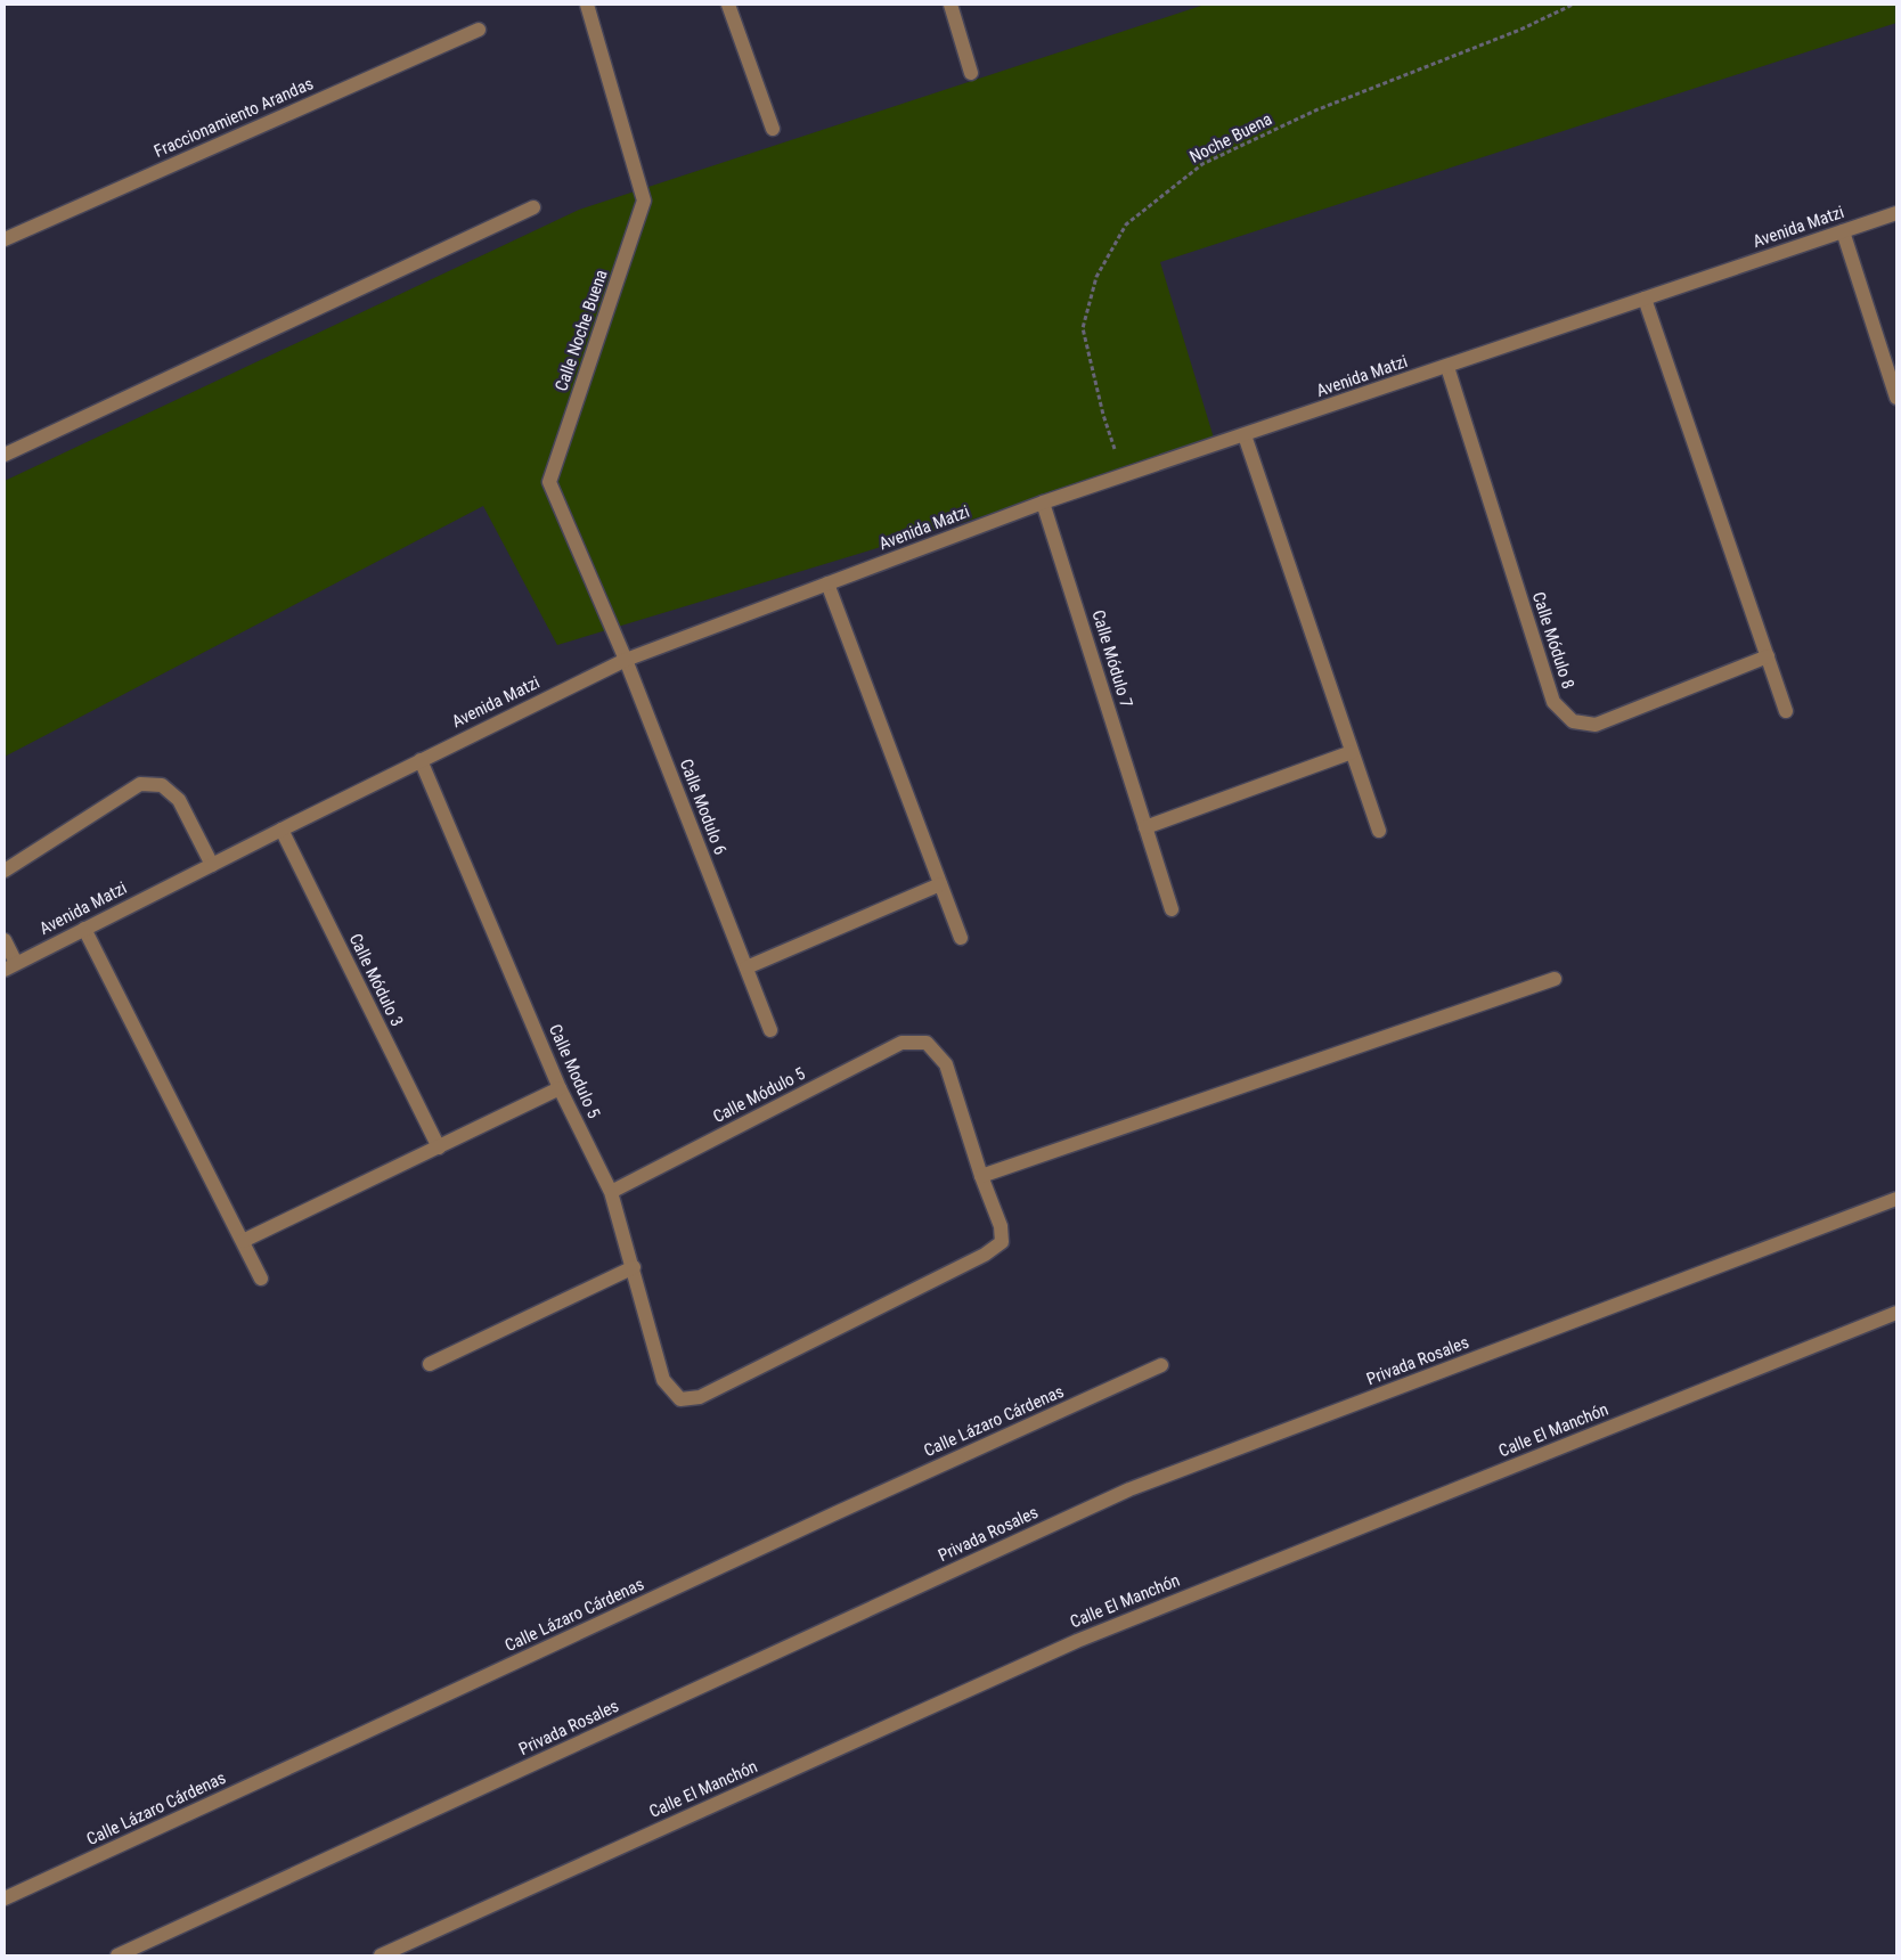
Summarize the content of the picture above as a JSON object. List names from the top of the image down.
{
  "streets": {
    "street": [
      "Fraccionamiento Arandas",
      "Avenida Matzi",
      "Calle Noche Buena",
      "Calle Módulo 8",
      "Calle Módulo 7",
      "Calle Modulo 6",
      "Calle Módulo 3",
      "Calle Modulo 5",
      "Calle Módulo 5",
      "Privada Rosales",
      "Calle Lázaro Cárdenas",
      "Calle El Manchón"
    ],
    "path": ["Noche Buena"]
  },
  "crossings": [
    ["Noche Buena", "Avenida Matzi"],
    ["Avenida Matzi", "Calle Noche Buena"],
    ["Avenida Matzi", "Calle Módulo 8"],
    ["Avenida Matzi", "Calle Módulo 7"],
    ["Avenida Matzi", "Calle Modulo 6"],
    ["Avenida Matzi", "Calle Módulo 3"],
    ["Avenida Matzi", "Calle Modulo 5"],
    ["Calle Noche Buena", "Calle Modulo 6"],
    ["Calle Modulo 5", "Calle Módulo 5"]
  ]
}
